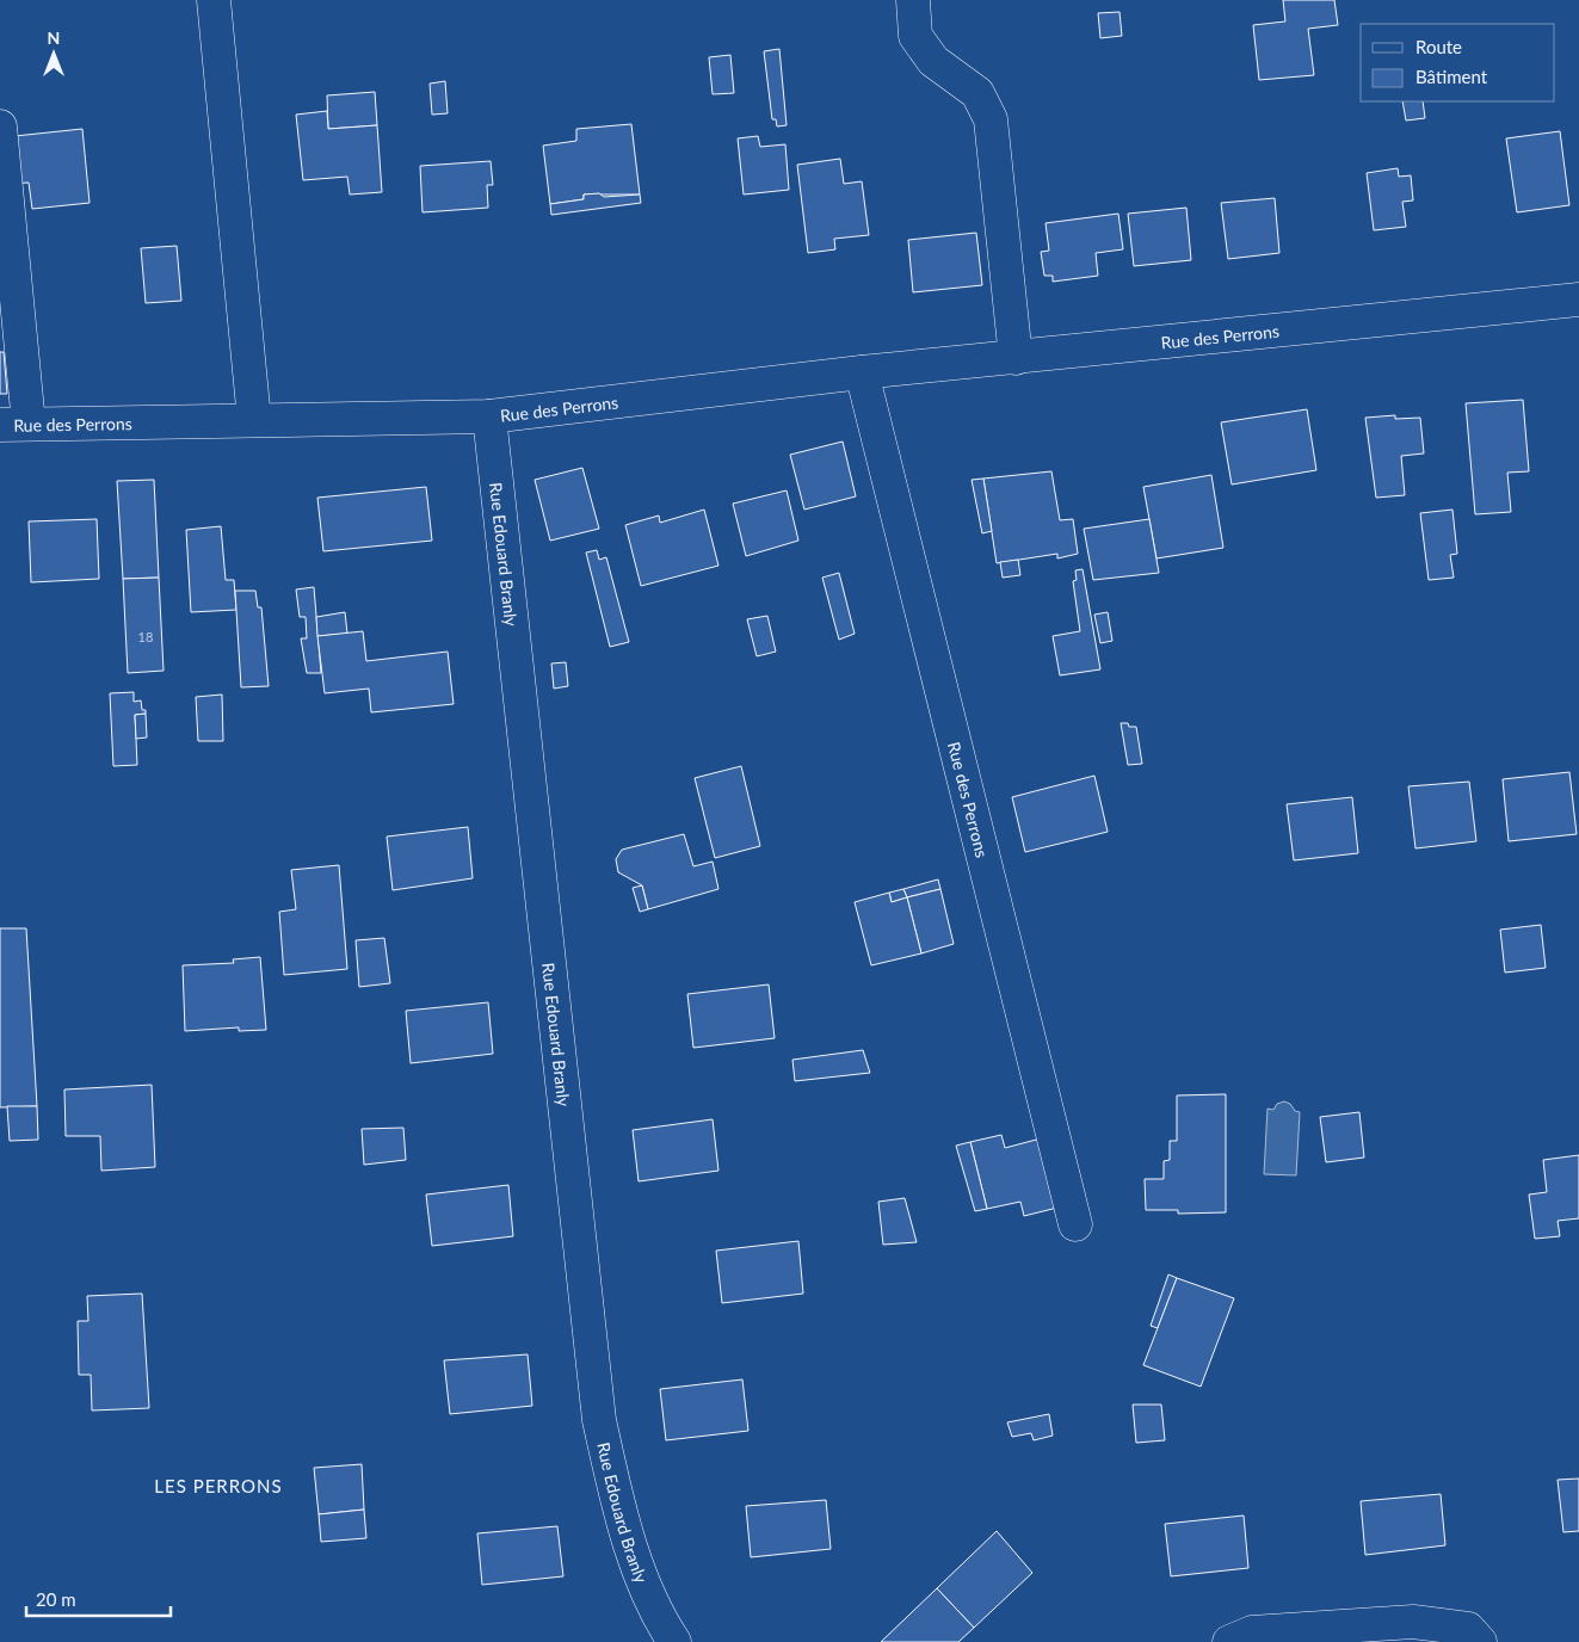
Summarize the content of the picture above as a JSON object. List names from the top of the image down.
{
  "streets": {
    "street": ["Rue des Perrons", "Rue Edouard Branly"]
  },
  "crossings": [
    ["Rue des Perrons", "Rue Edouard Branly"]
  ],
  "districts": ["LES PERRONS"],
  "house_numbers": ["18"],
  "legend": ["Route", "Bâtiment"],
  "scale_bar": "20 m",
  "north": "top"
}
